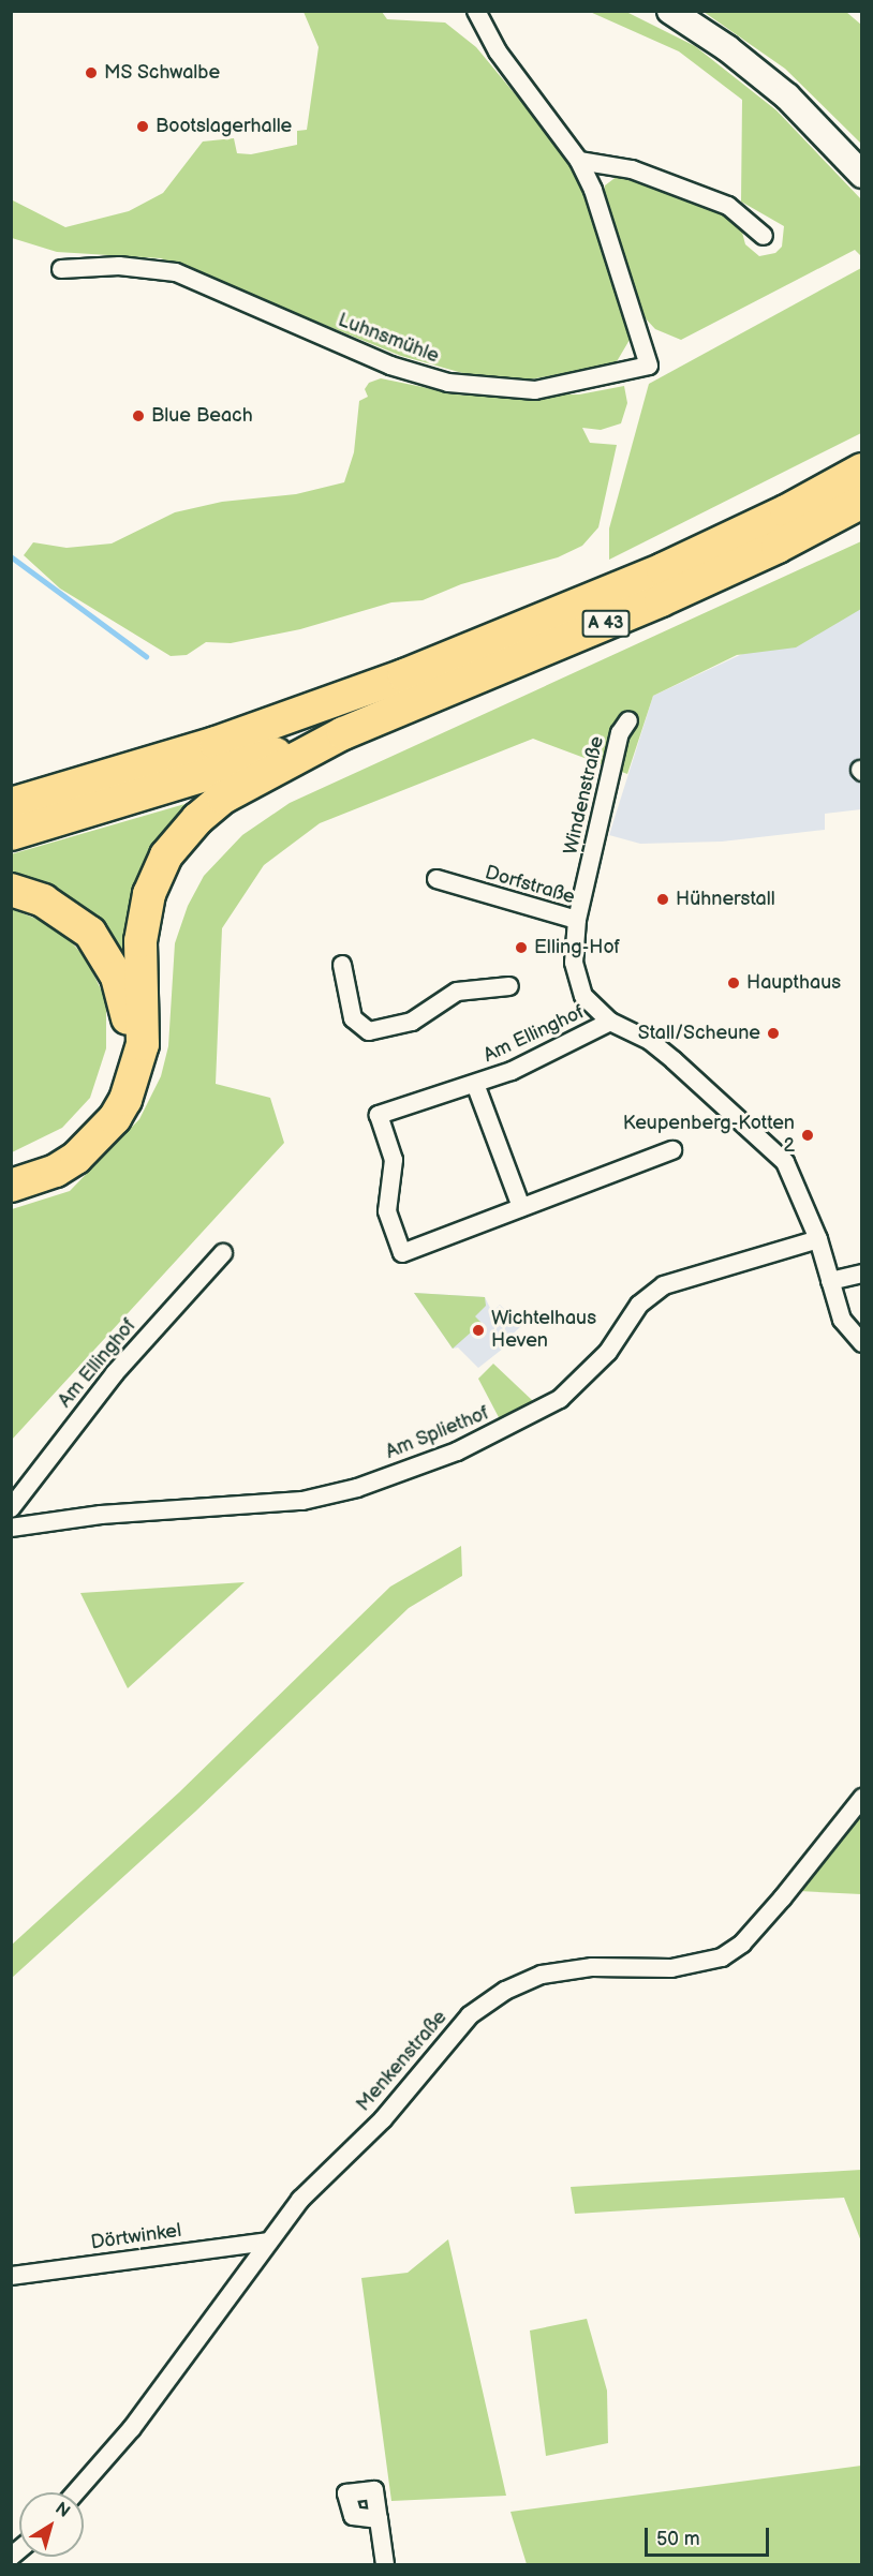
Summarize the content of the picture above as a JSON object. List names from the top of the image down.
{
  "streets": {
    "highway": ["A 43"],
    "street": [
      "Luhnsmühle",
      "Windenstraße",
      "Dorfstraße",
      "Am Ellinghof",
      "Am Spliethof",
      "Menkenstraße",
      "Dörtwinkel"
    ]
  },
  "crossings": [
    ["Windenstraße", "Dorfstraße"],
    ["Dorfstraße", "Am Ellinghof"],
    ["Dorfstraße", "Am Spliethof"],
    ["Menkenstraße", "Dörtwinkel"]
  ],
  "places": [
    "MS Schwalbe",
    "Bootslagerhalle",
    "Blue Beach",
    "Hühnerstall",
    "Elling-Hof",
    "Haupthaus",
    "Stall/Scheune",
    "Keupenberg-Kotten 2",
    "Wichtelhaus Heven"
  ],
  "scale_bar": "50 m",
  "north": "top right"
}
